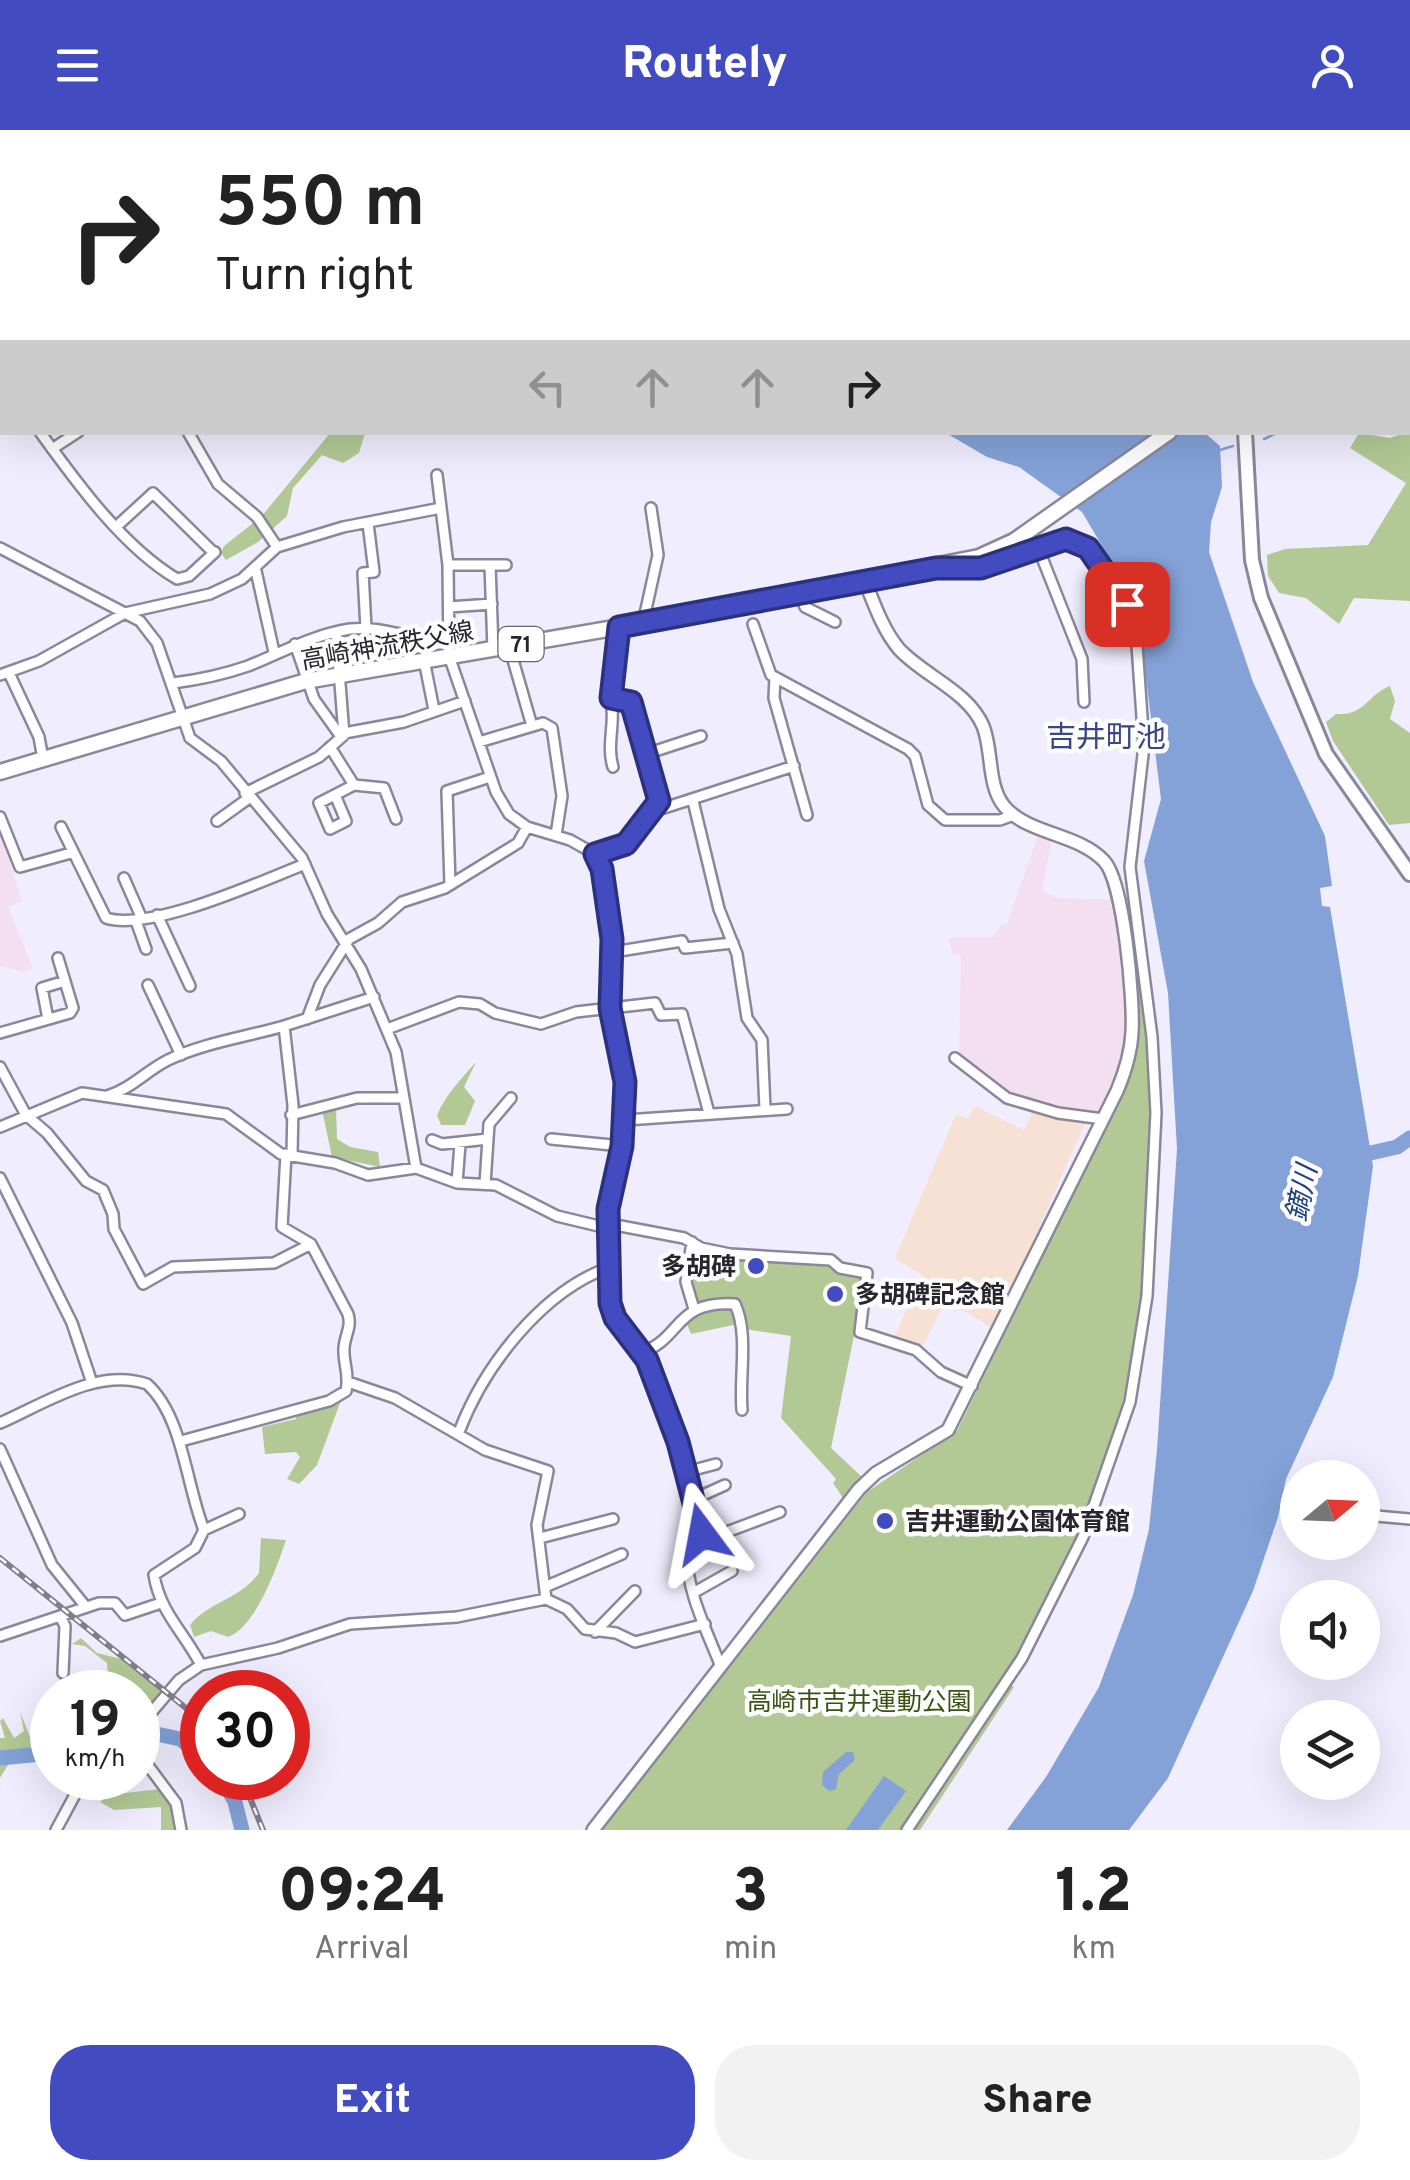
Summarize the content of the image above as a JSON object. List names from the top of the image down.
{
  "streets": {
    "main road": ["71", "高崎神流秩父線"]
  },
  "districts": ["吉井町池"],
  "water": ["鏑川"],
  "parks": ["高崎市吉井運動公園"],
  "places": ["多胡碑", "多胡碑記念館", "吉井運動公園体育館"],
  "north": "right",
  "page": {
    "header": "Routely",
    "turn": ["550 m", "Turn right"],
    "speed": "19 km/h",
    "limit": "30",
    "eta": [
      "09:24",
      "Arrival",
      "3",
      "min",
      "1.2",
      "km"
    ],
    "buttons": ["Exit", "Share"]
  }
}
